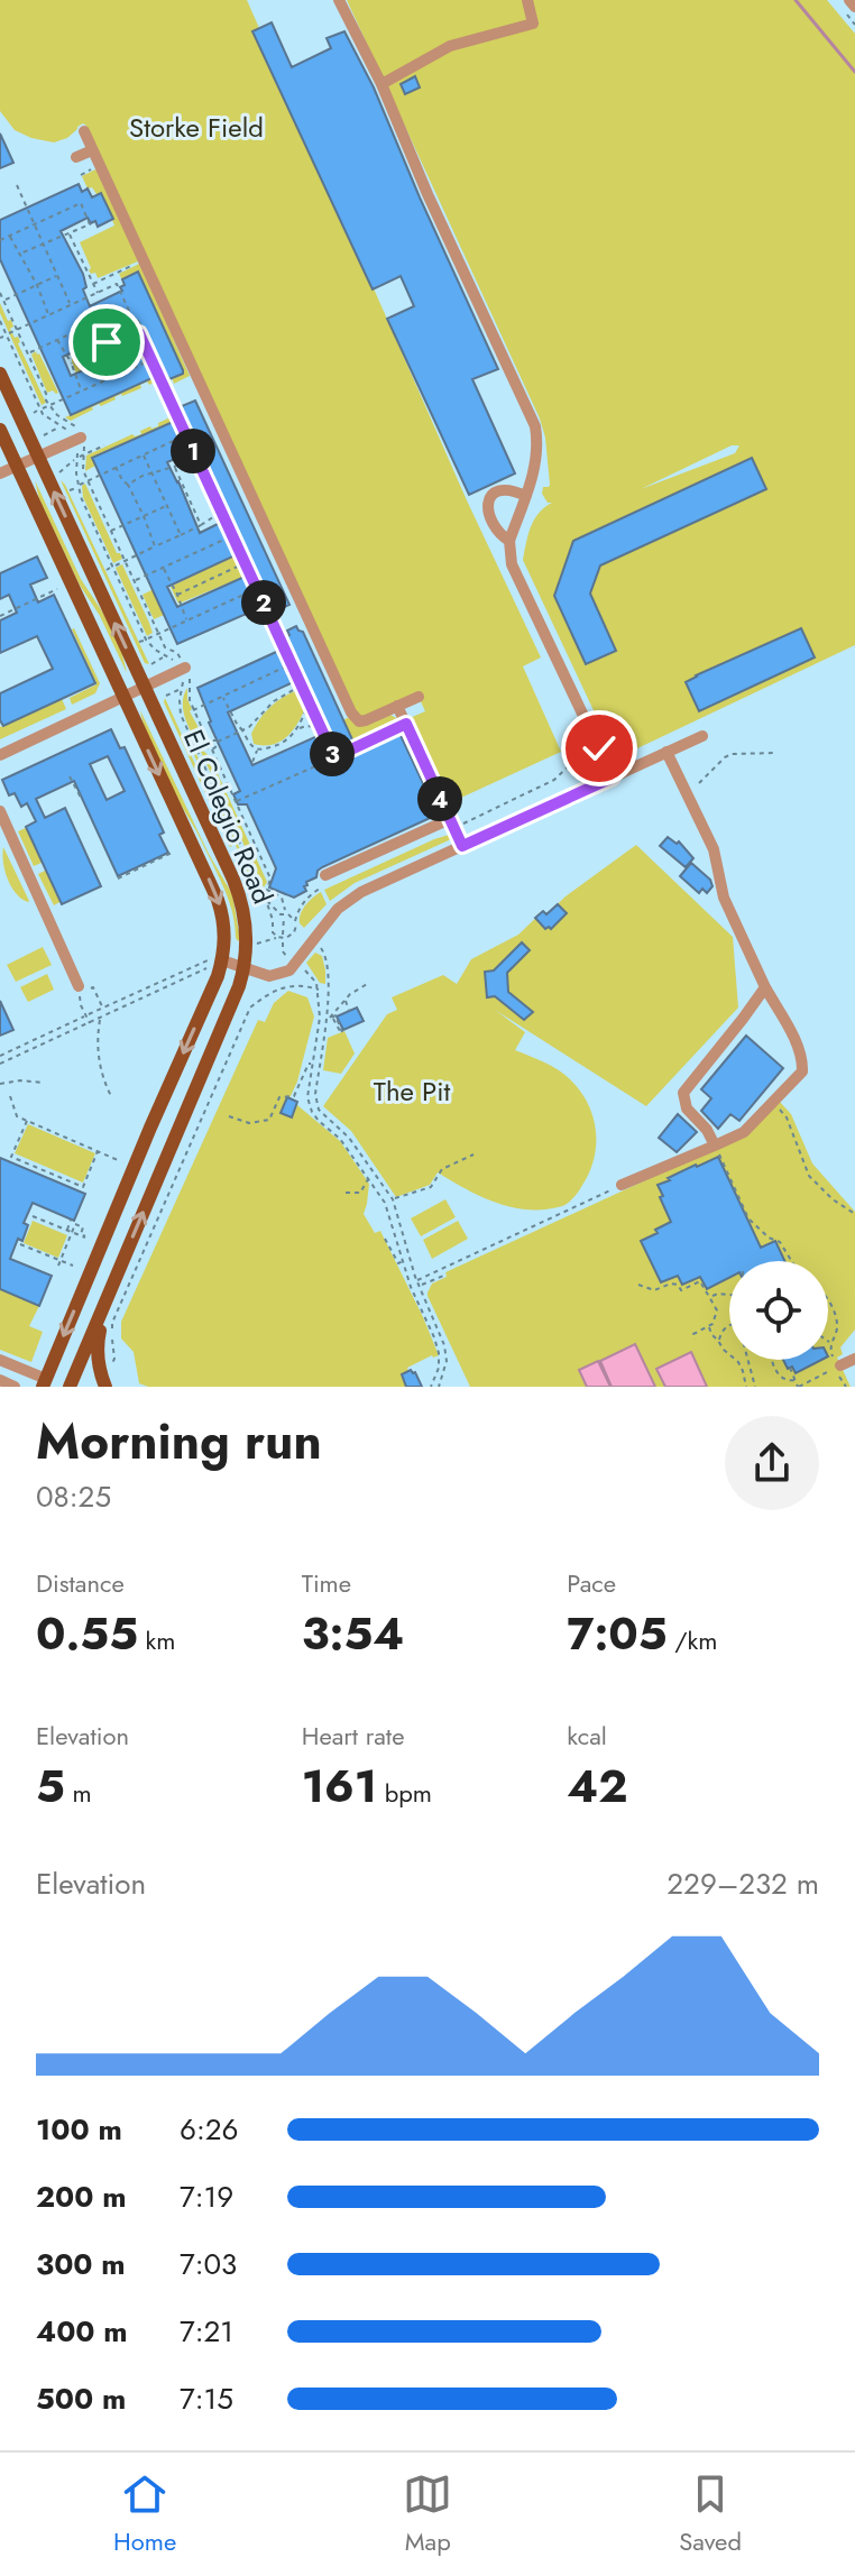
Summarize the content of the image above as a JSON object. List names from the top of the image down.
{
  "streets": {
    "main road": ["El Colegio Road"]
  },
  "parks": ["Storke Field", "The Pit"],
  "page": {
    "pins": [
      "1",
      "2",
      "3",
      "4"
    ],
    "heading": ["Morning run", "08:25"],
    "stats": [
      ["Distance", "0.55 km"],
      ["Time", "3:54"],
      ["Pace", "7:05 /km"],
      ["Elevation", "5 m"],
      ["Heart rate", "161 bpm"],
      ["kcal", "42"]
    ],
    "chart": ["Elevation", "229–232 m"],
    "list": [
      {
        "name": "100 m",
        "note": "6:26"
      },
      {
        "name": "200 m",
        "note": "7:19"
      },
      {
        "name": "300 m",
        "note": "7:03"
      },
      {
        "name": "400 m",
        "note": "7:21"
      },
      {
        "name": "500 m",
        "note": "7:15"
      }
    ],
    "tabs": ["Home", "Map", "Saved"]
  }
}
